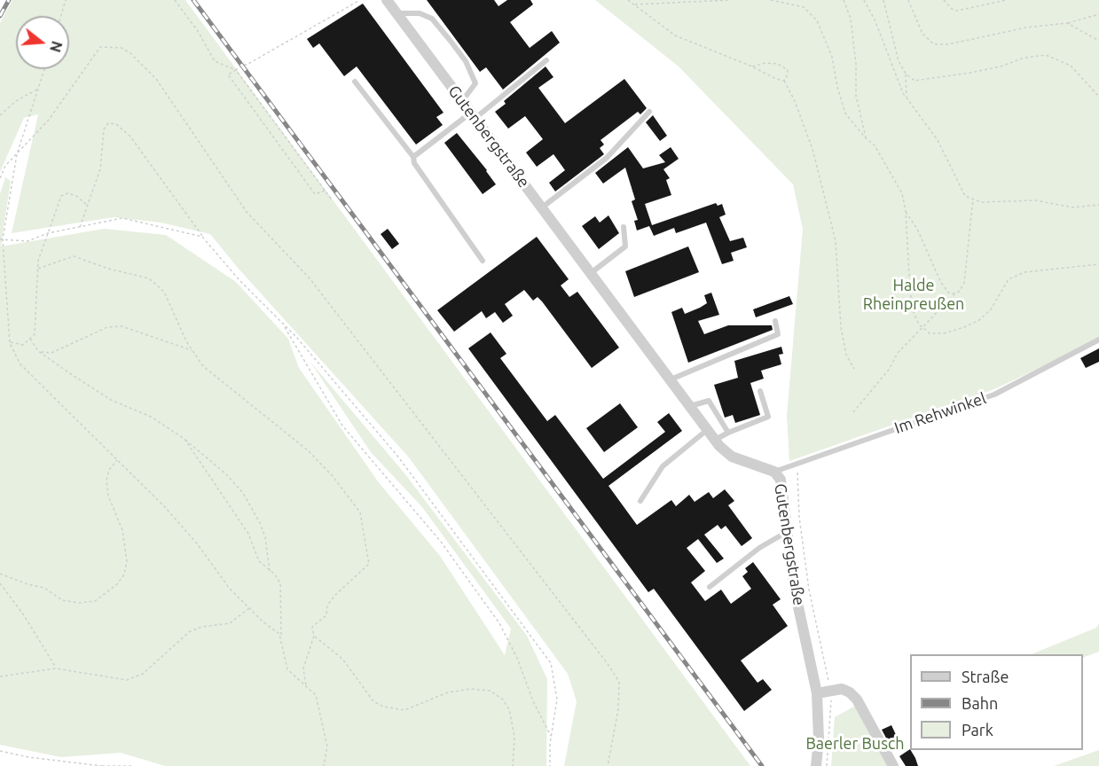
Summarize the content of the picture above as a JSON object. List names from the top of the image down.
{
  "streets": {
    "street": ["Gutenbergstraße"],
    "lane": ["Im Rehwinkel"]
  },
  "crossings": [
    ["Gutenbergstraße", "Im Rehwinkel"]
  ],
  "parks": ["Halde Rheinpreußen", "Baerler Busch"],
  "legend": ["Straße", "Bahn", "Park"],
  "north": "right"
}
